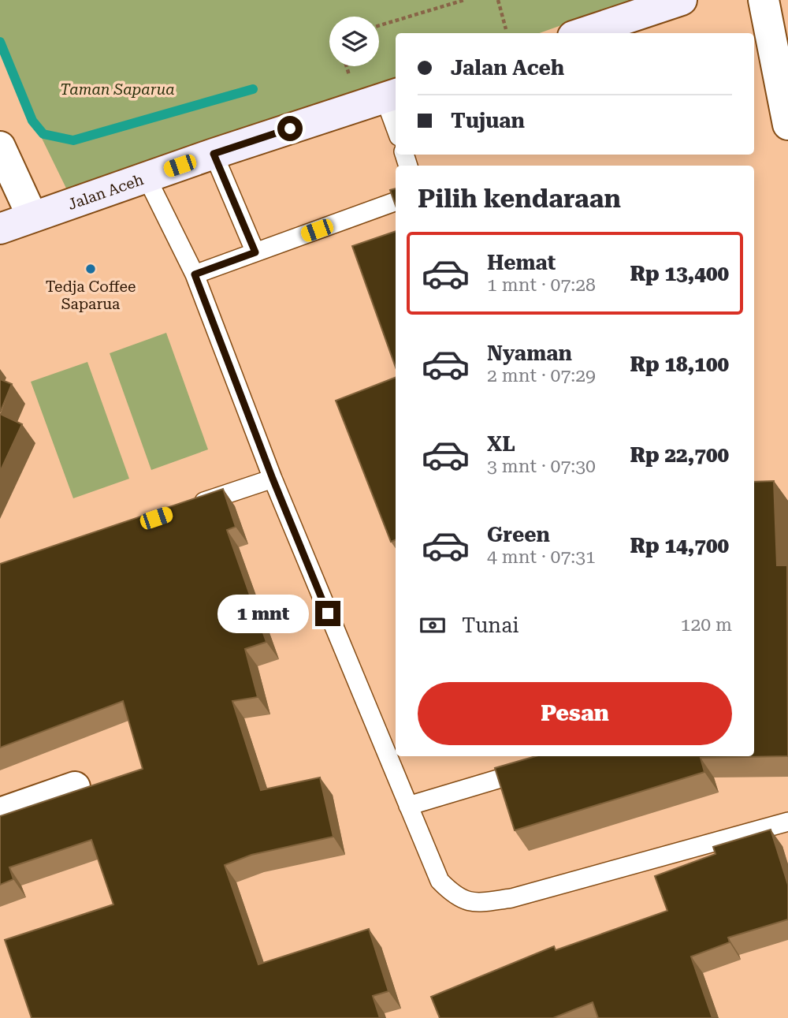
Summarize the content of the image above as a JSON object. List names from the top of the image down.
{
  "streets": {
    "main road": ["Jalan Aceh"]
  },
  "parks": ["Taman Saparua"],
  "places": ["Tedja Coffee Saparua"],
  "page": {
    "banner": ["Jalan Aceh", "Tujuan"],
    "heading": "Pilih kendaraan",
    "list": [
      {
        "name": "Hemat",
        "note": "1 mnt · 07:28",
        "value": "Rp 13,400"
      },
      {
        "name": "Nyaman",
        "note": "2 mnt · 07:29",
        "value": "Rp 18,100"
      },
      {
        "name": "XL",
        "note": "3 mnt · 07:30",
        "value": "Rp 22,700"
      },
      {
        "name": "Green",
        "note": "4 mnt · 07:31",
        "value": "Rp 14,700"
      }
    ],
    "bubble": "1 mnt",
    "pay": ["Tunai", "120 m"],
    "buttons": "Pesan"
  }
}
